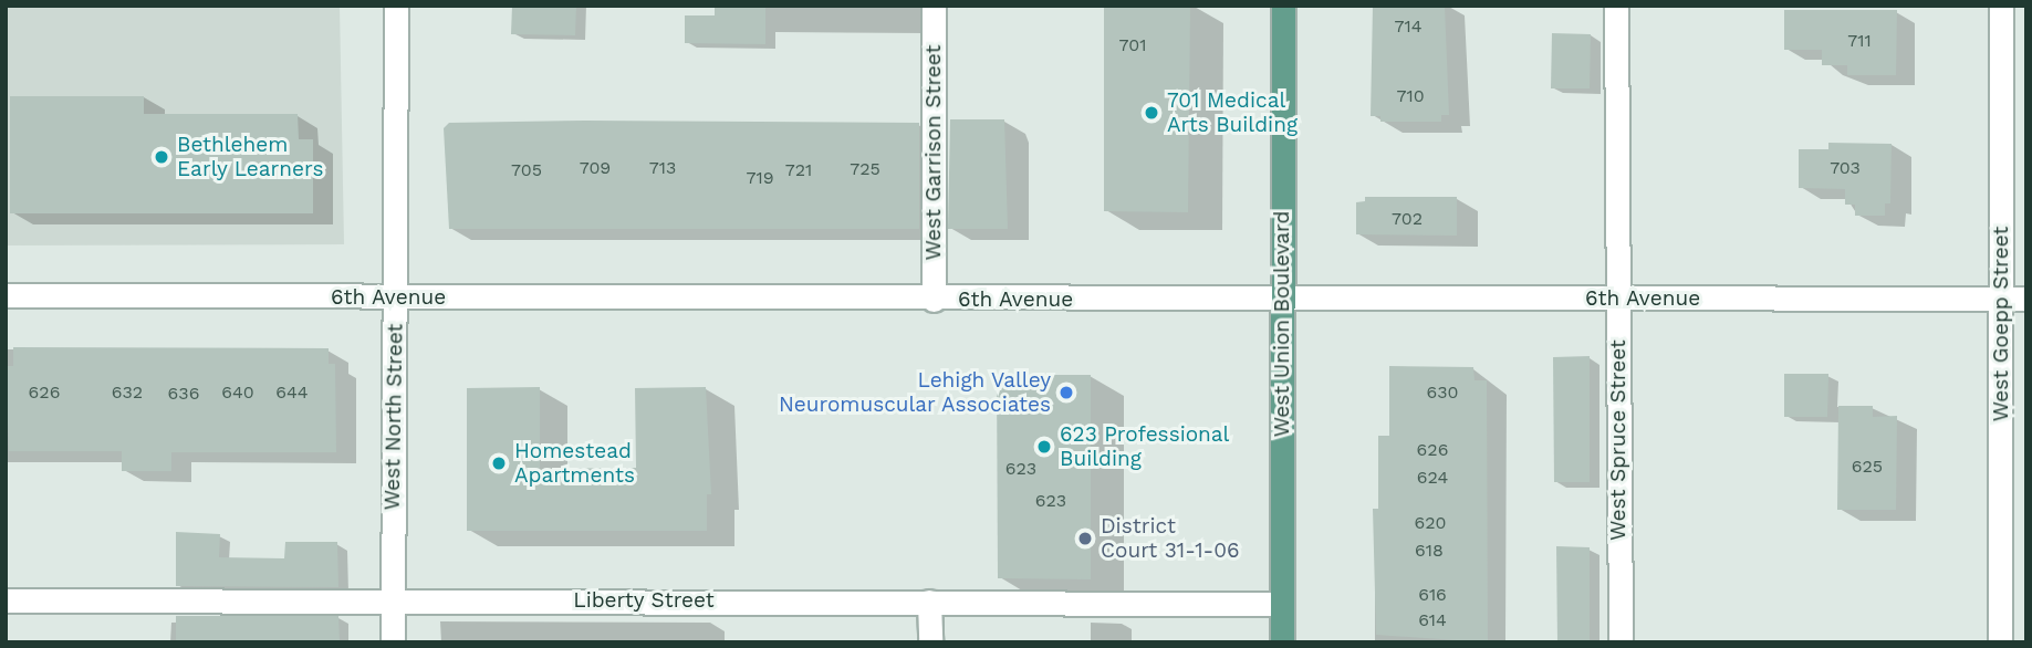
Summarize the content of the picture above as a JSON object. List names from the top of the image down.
{
  "streets": {
    "main road": ["West Union Boulevard"],
    "street": [
      "West Garrison Street",
      "6th Avenue",
      "West Goepp Street",
      "West North Street",
      "West Spruce Street",
      "Liberty Street"
    ]
  },
  "crossings": [
    ["West Garrison Street", "6th Avenue"],
    ["6th Avenue", "West Union Boulevard"],
    ["6th Avenue", "West Goepp Street"],
    ["6th Avenue", "West North Street"],
    ["6th Avenue", "West Spruce Street"],
    ["West Union Boulevard", "Liberty Street"],
    ["West North Street", "Liberty Street"]
  ],
  "places": [
    "701 Medical Arts Building",
    "Bethlehem Early Learners",
    "Lehigh Valley Neuromuscular Associates",
    "623 Professional Building",
    "Homestead Apartments",
    "District Court 31-1-06"
  ],
  "house_numbers": [
    "714",
    "711",
    "701",
    "710",
    "709",
    "713",
    "703",
    "725",
    "705",
    "721",
    "719",
    "702",
    "626",
    "632",
    "640",
    "644",
    "630",
    "636",
    "626",
    "625",
    "623",
    "624",
    "623",
    "620",
    "618",
    "616",
    "614"
  ]
}
